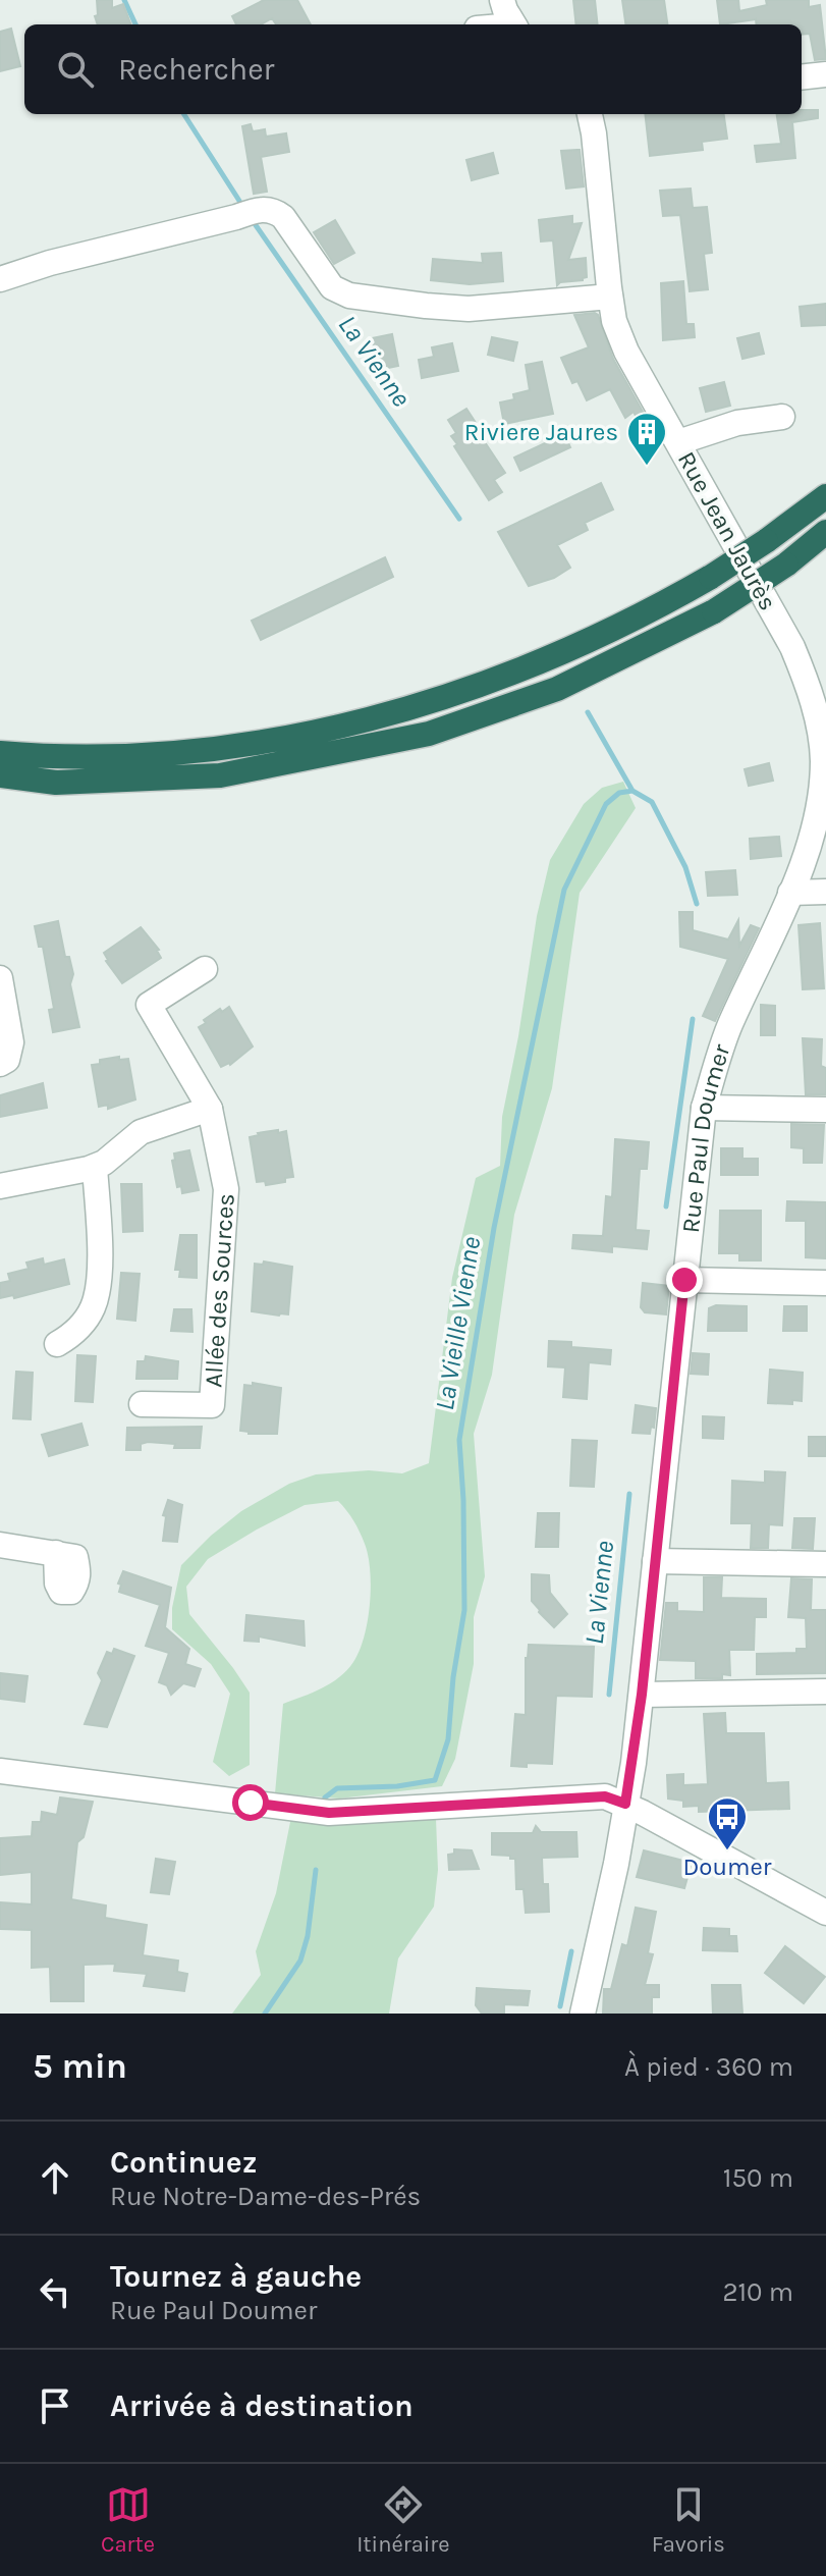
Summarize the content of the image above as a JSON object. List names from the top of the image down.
{
  "streets": {
    "street": ["Rue Jean Jaurès", "Rue Paul Doumer", "Allée des Sources"]
  },
  "crossings": [
    ["Rue Jean Jaurès", "Rue Paul Doumer"]
  ],
  "water": ["La Vienne", "La Vieille Vienne"],
  "places": {
    "building": ["Riviere Jaures"],
    "bus stop": ["Doumer"]
  },
  "page": {
    "search": "Rechercher",
    "heading": ["5 min", "À pied · 360 m"],
    "list": [
      ["Continuez", "Rue Notre-Dame-des-Prés", "150 m"],
      ["Tournez à gauche", "Rue Paul Doumer", "210 m"],
      "Arrivée à destination"
    ],
    "nav": ["Carte", "Itinéraire", "Favoris"]
  }
}
